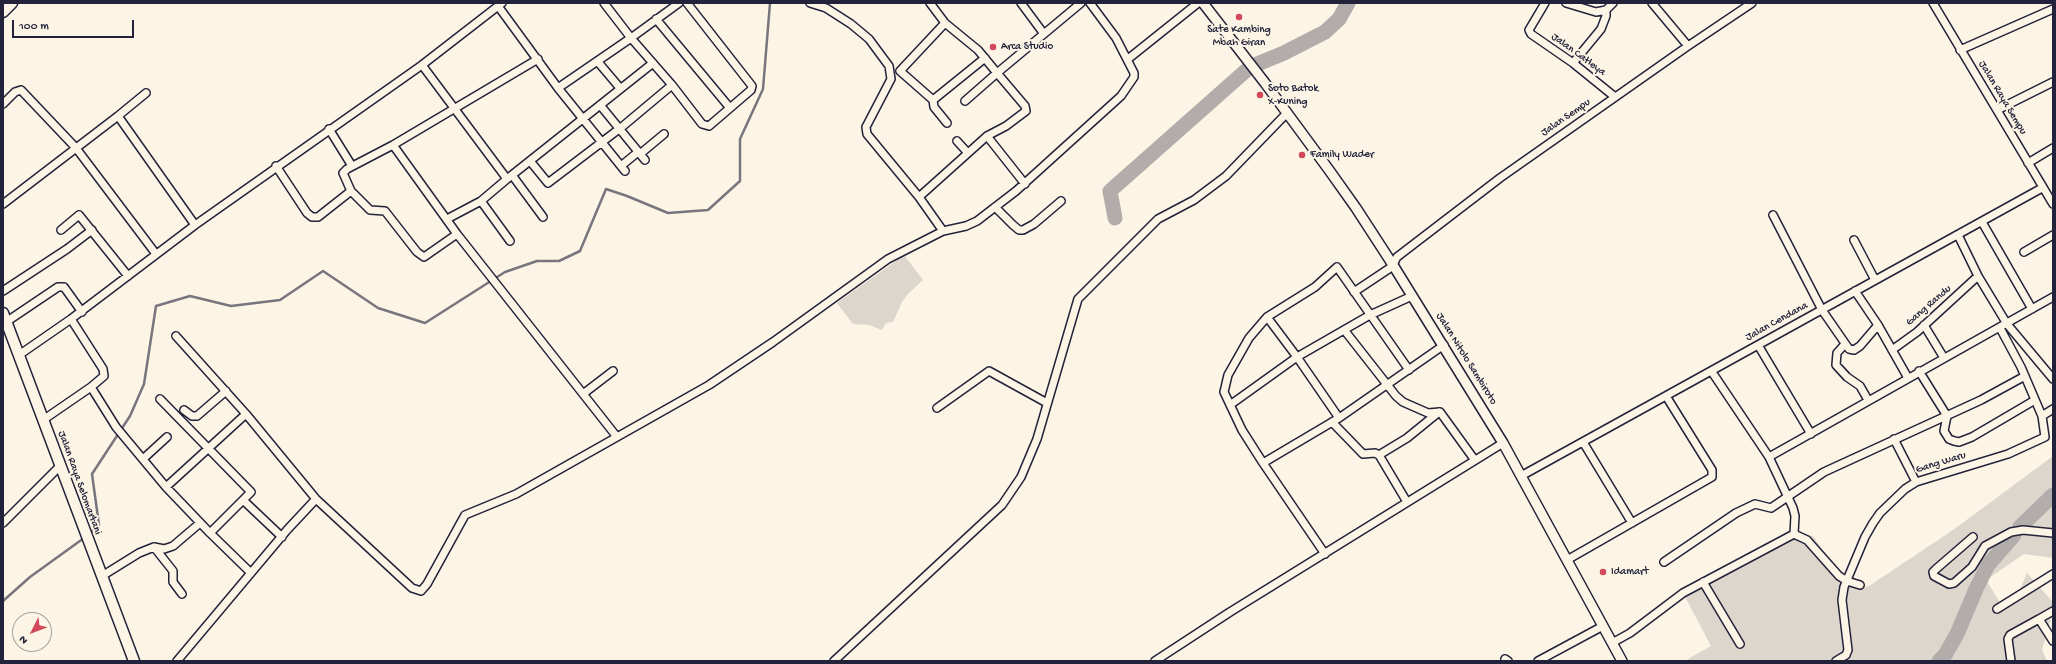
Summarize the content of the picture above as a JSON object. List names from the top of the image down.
{
  "streets": {
    "main road": ["Jalan Raya Selomartani"],
    "street": [
      "Jalan Catleya",
      "Jalan Raya Sempu",
      "Jalan Sempu",
      "Gang Randu",
      "Jalan Cendana",
      "Jalan Nitolo Sambiroto",
      "Gang Waru"
    ]
  },
  "crossings": [
    ["Jalan Catleya", "Jalan Sempu"],
    ["Jalan Raya Sempu", "Jalan Cendana"],
    ["Jalan Sempu", "Jalan Nitolo Sambiroto"],
    ["Jalan Cendana", "Jalan Nitolo Sambiroto"]
  ],
  "places": [
    "Sate Kambing Mbah Giran",
    "Arca Studio",
    "Soto Batok X-Kuning",
    "Family Wader",
    "Idamart"
  ],
  "scale_bar": "100 m",
  "north": "bottom left"
}
